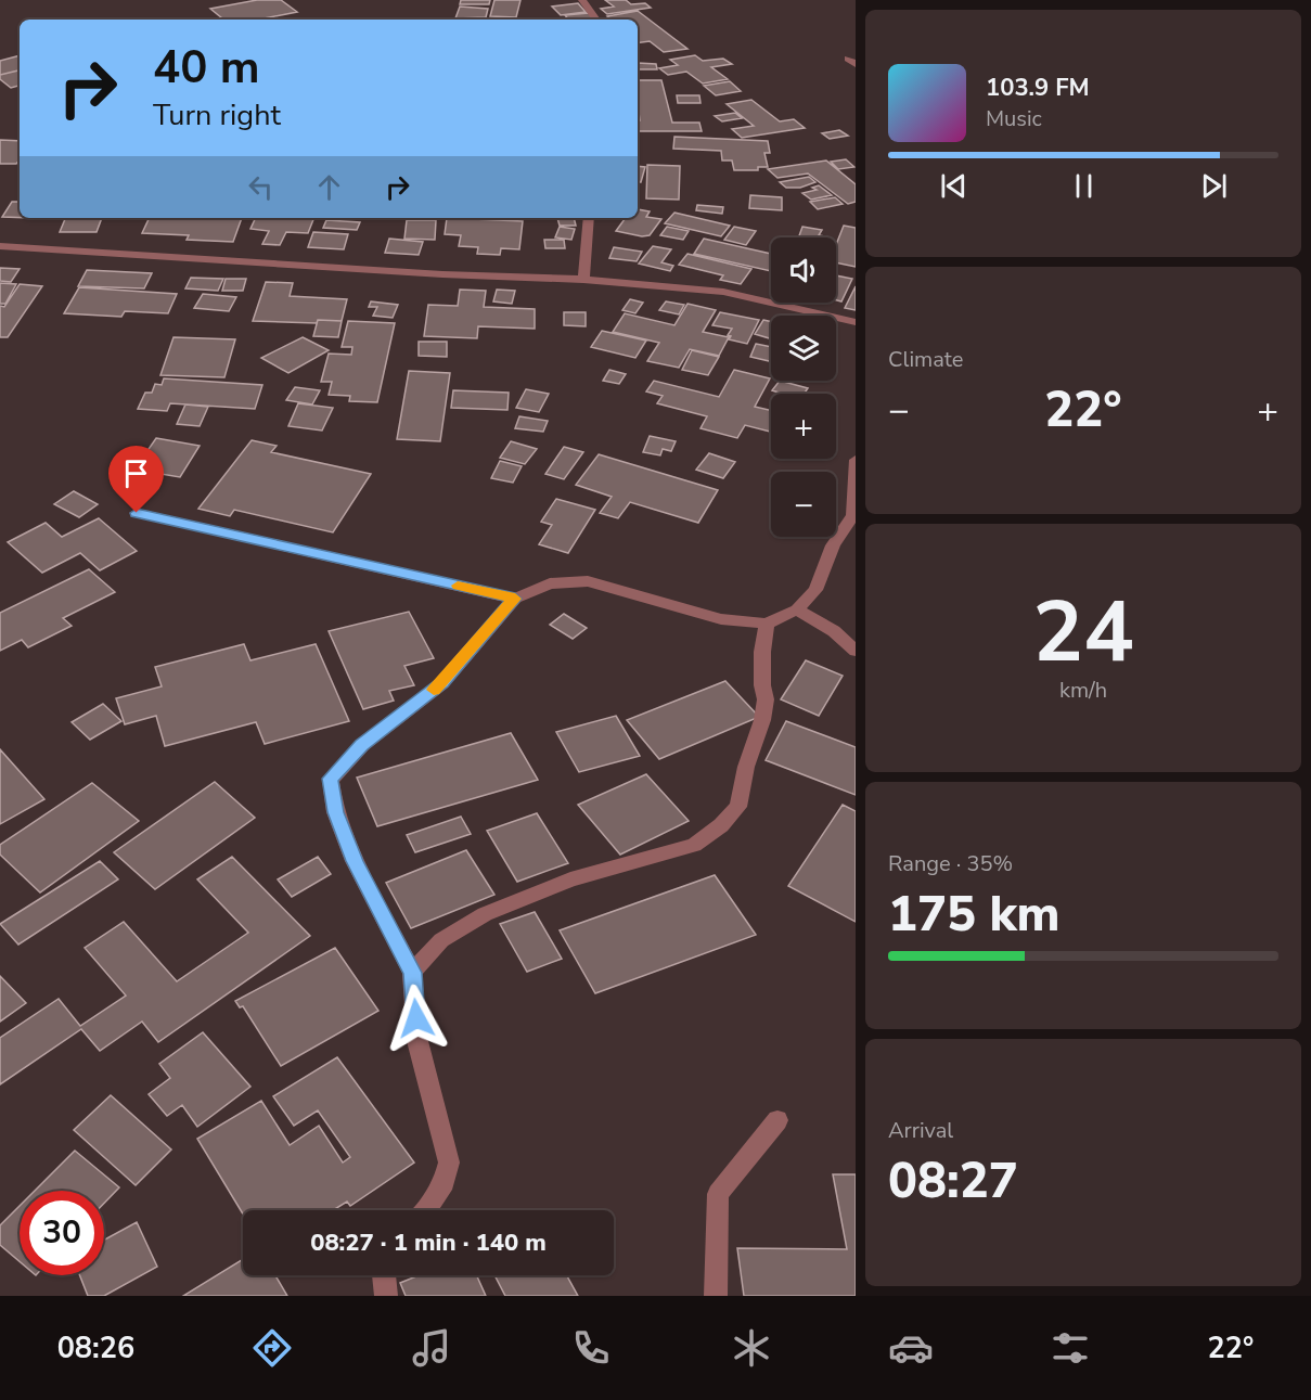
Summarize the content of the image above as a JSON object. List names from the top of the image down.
{
  "page": {
    "turn": ["40 m", "Turn right"],
    "song": ["103.9 FM", "Music"],
    "map_buttons": ["+", "−"],
    "tile": [
      "Climate",
      ["24", "km/h"],
      ["Range · 35%", "175 km"],
      ["Arrival", "08:27"]
    ],
    "heat": ["−", "22°", "+"],
    "limit": "30",
    "trip": "08:27 · 1 min · 140 m",
    "tabs": ["08:26", "22°"]
  }
}
